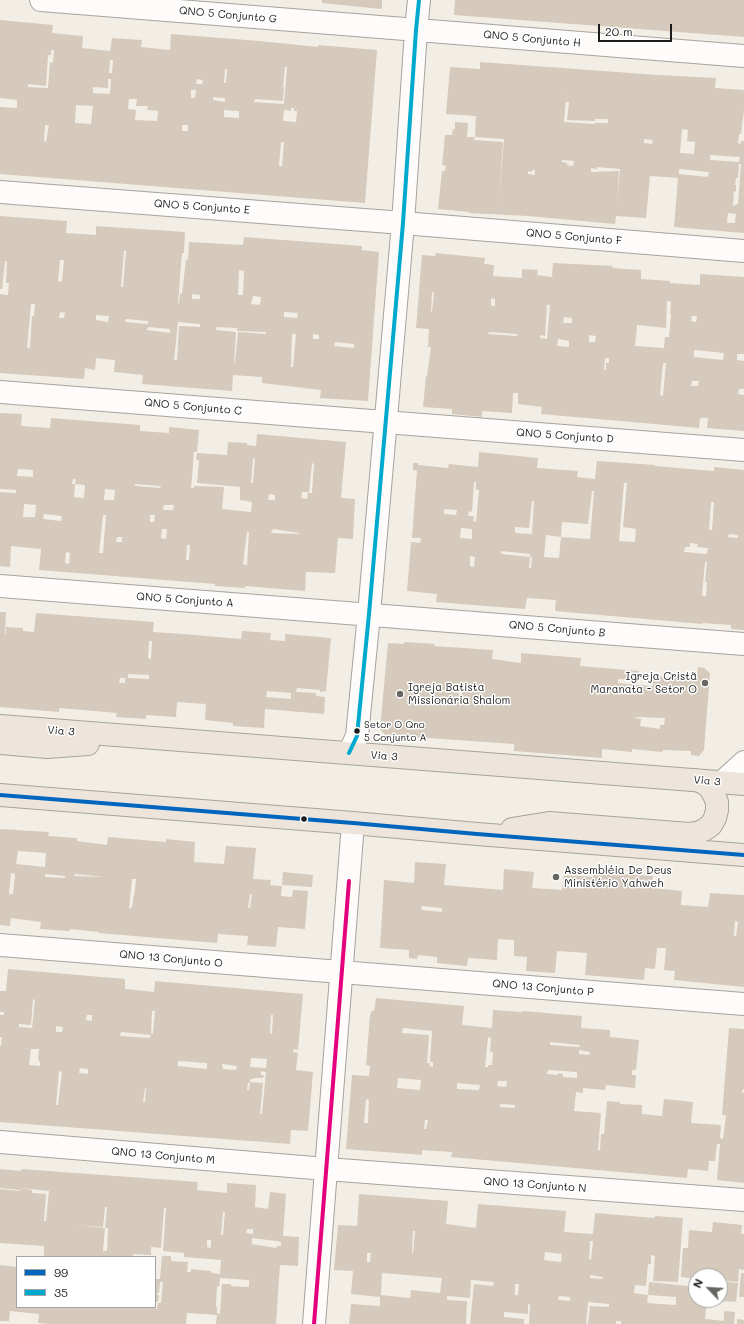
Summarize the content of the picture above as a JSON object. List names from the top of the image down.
{
  "streets": {
    "main road": ["Via 3"],
    "street": [
      "QNO 5 Conjunto G",
      "QNO 5 Conjunto H",
      "QNO 5 Conjunto E",
      "QNO 5 Conjunto F",
      "QNO 5 Conjunto C",
      "QNO 5 Conjunto D",
      "QNO 5 Conjunto A",
      "QNO 5 Conjunto B",
      "QNO 13 Conjunto O",
      "QNO 13 Conjunto P",
      "QNO 13 Conjunto M",
      "QNO 13 Conjunto N"
    ]
  },
  "crossings": [
    ["QNO 5 Conjunto G", "QNO 5 Conjunto H"],
    ["QNO 5 Conjunto E", "QNO 5 Conjunto F"],
    ["QNO 5 Conjunto C", "QNO 5 Conjunto D"],
    ["QNO 5 Conjunto A", "QNO 5 Conjunto B"],
    ["QNO 13 Conjunto O", "QNO 13 Conjunto P"],
    ["QNO 13 Conjunto M", "QNO 13 Conjunto N"]
  ],
  "places": [
    "Igreja Cristã Maranata - Setor O",
    "Igreja Batista Missionária Shalom",
    "Setor O Qno 5 Conjunto A",
    "Assembléia De Deus Ministério Yahweh"
  ],
  "lines": ["transit line 35", "transit line 99"],
  "legend": ["99", "35"],
  "scale_bar": "20 m",
  "north": "top left"
}
